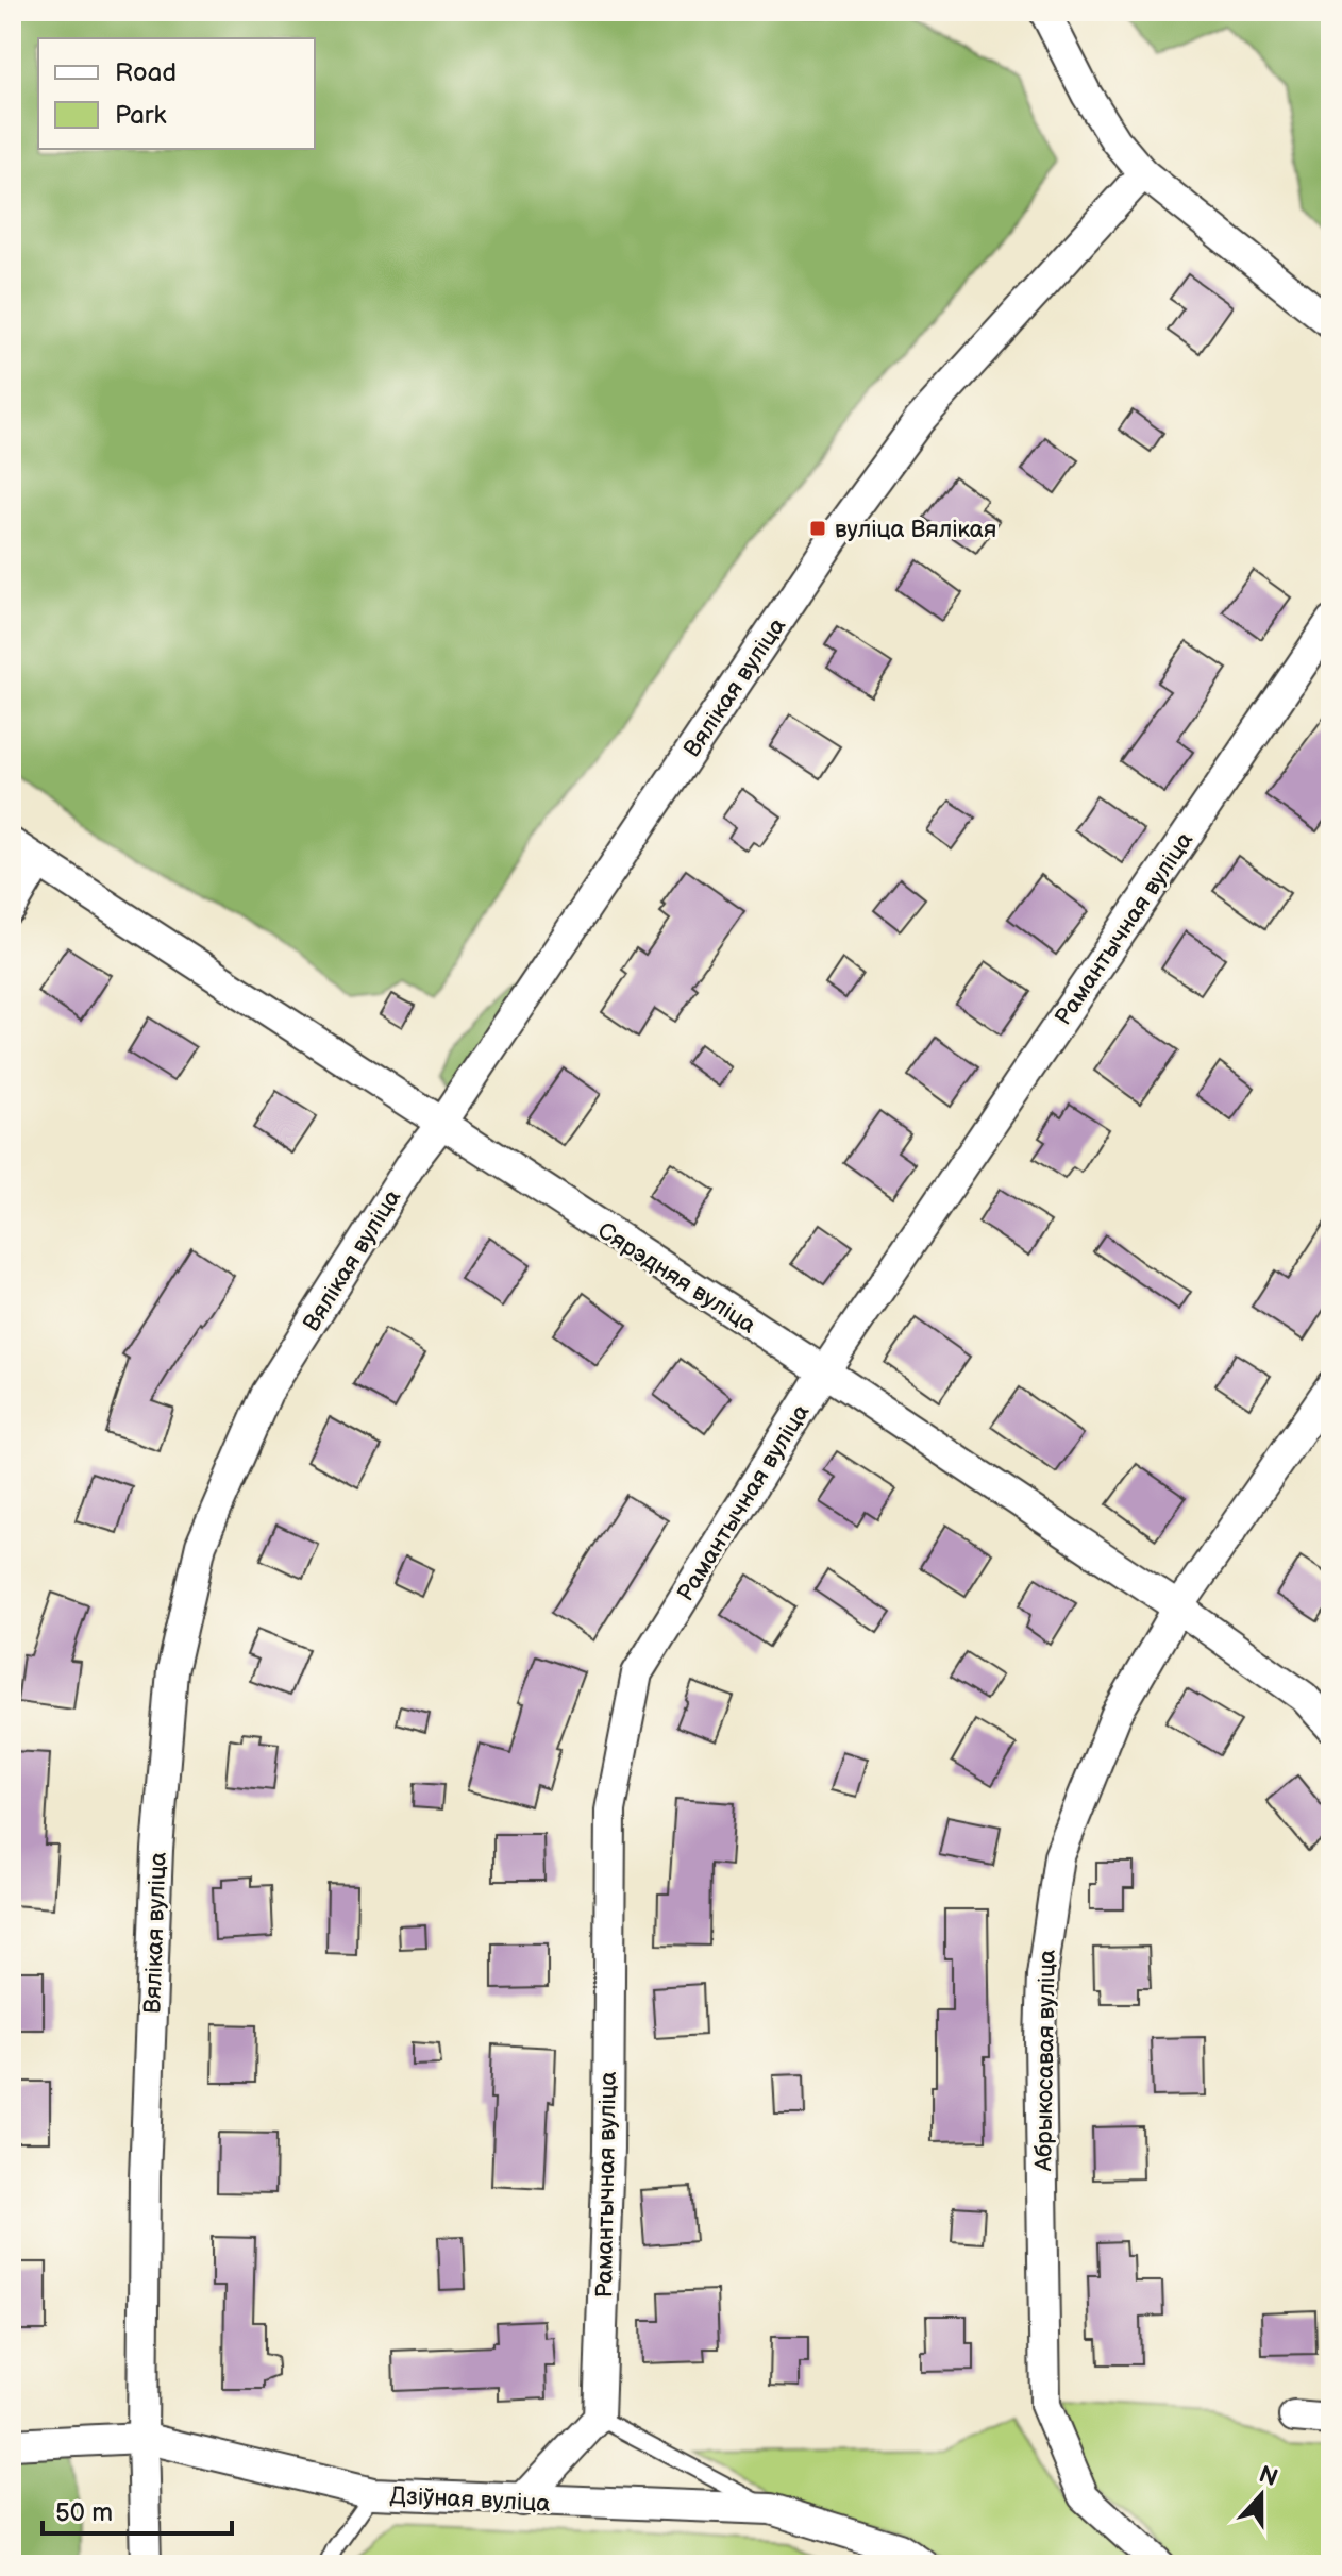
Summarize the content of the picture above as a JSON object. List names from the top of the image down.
{
  "streets": {
    "street": [
      "Вялікая вуліца",
      "Рамантычная вуліца",
      "Сярэдняя вуліца",
      "Абрыкосавая вуліца",
      "Дзіўная вуліца"
    ]
  },
  "crossings": [
    ["Вялікая вуліца", "Сярэдняя вуліца"],
    ["Вялікая вуліца", "Дзіўная вуліца"],
    ["Рамантычная вуліца", "Сярэдняя вуліца"],
    ["Сярэдняя вуліца", "Абрыкосавая вуліца"]
  ],
  "places": {
    "transit": ["вуліца Вялікая"]
  },
  "legend": ["Road", "Park"],
  "scale_bar": "50 m",
  "north": "top"
}
